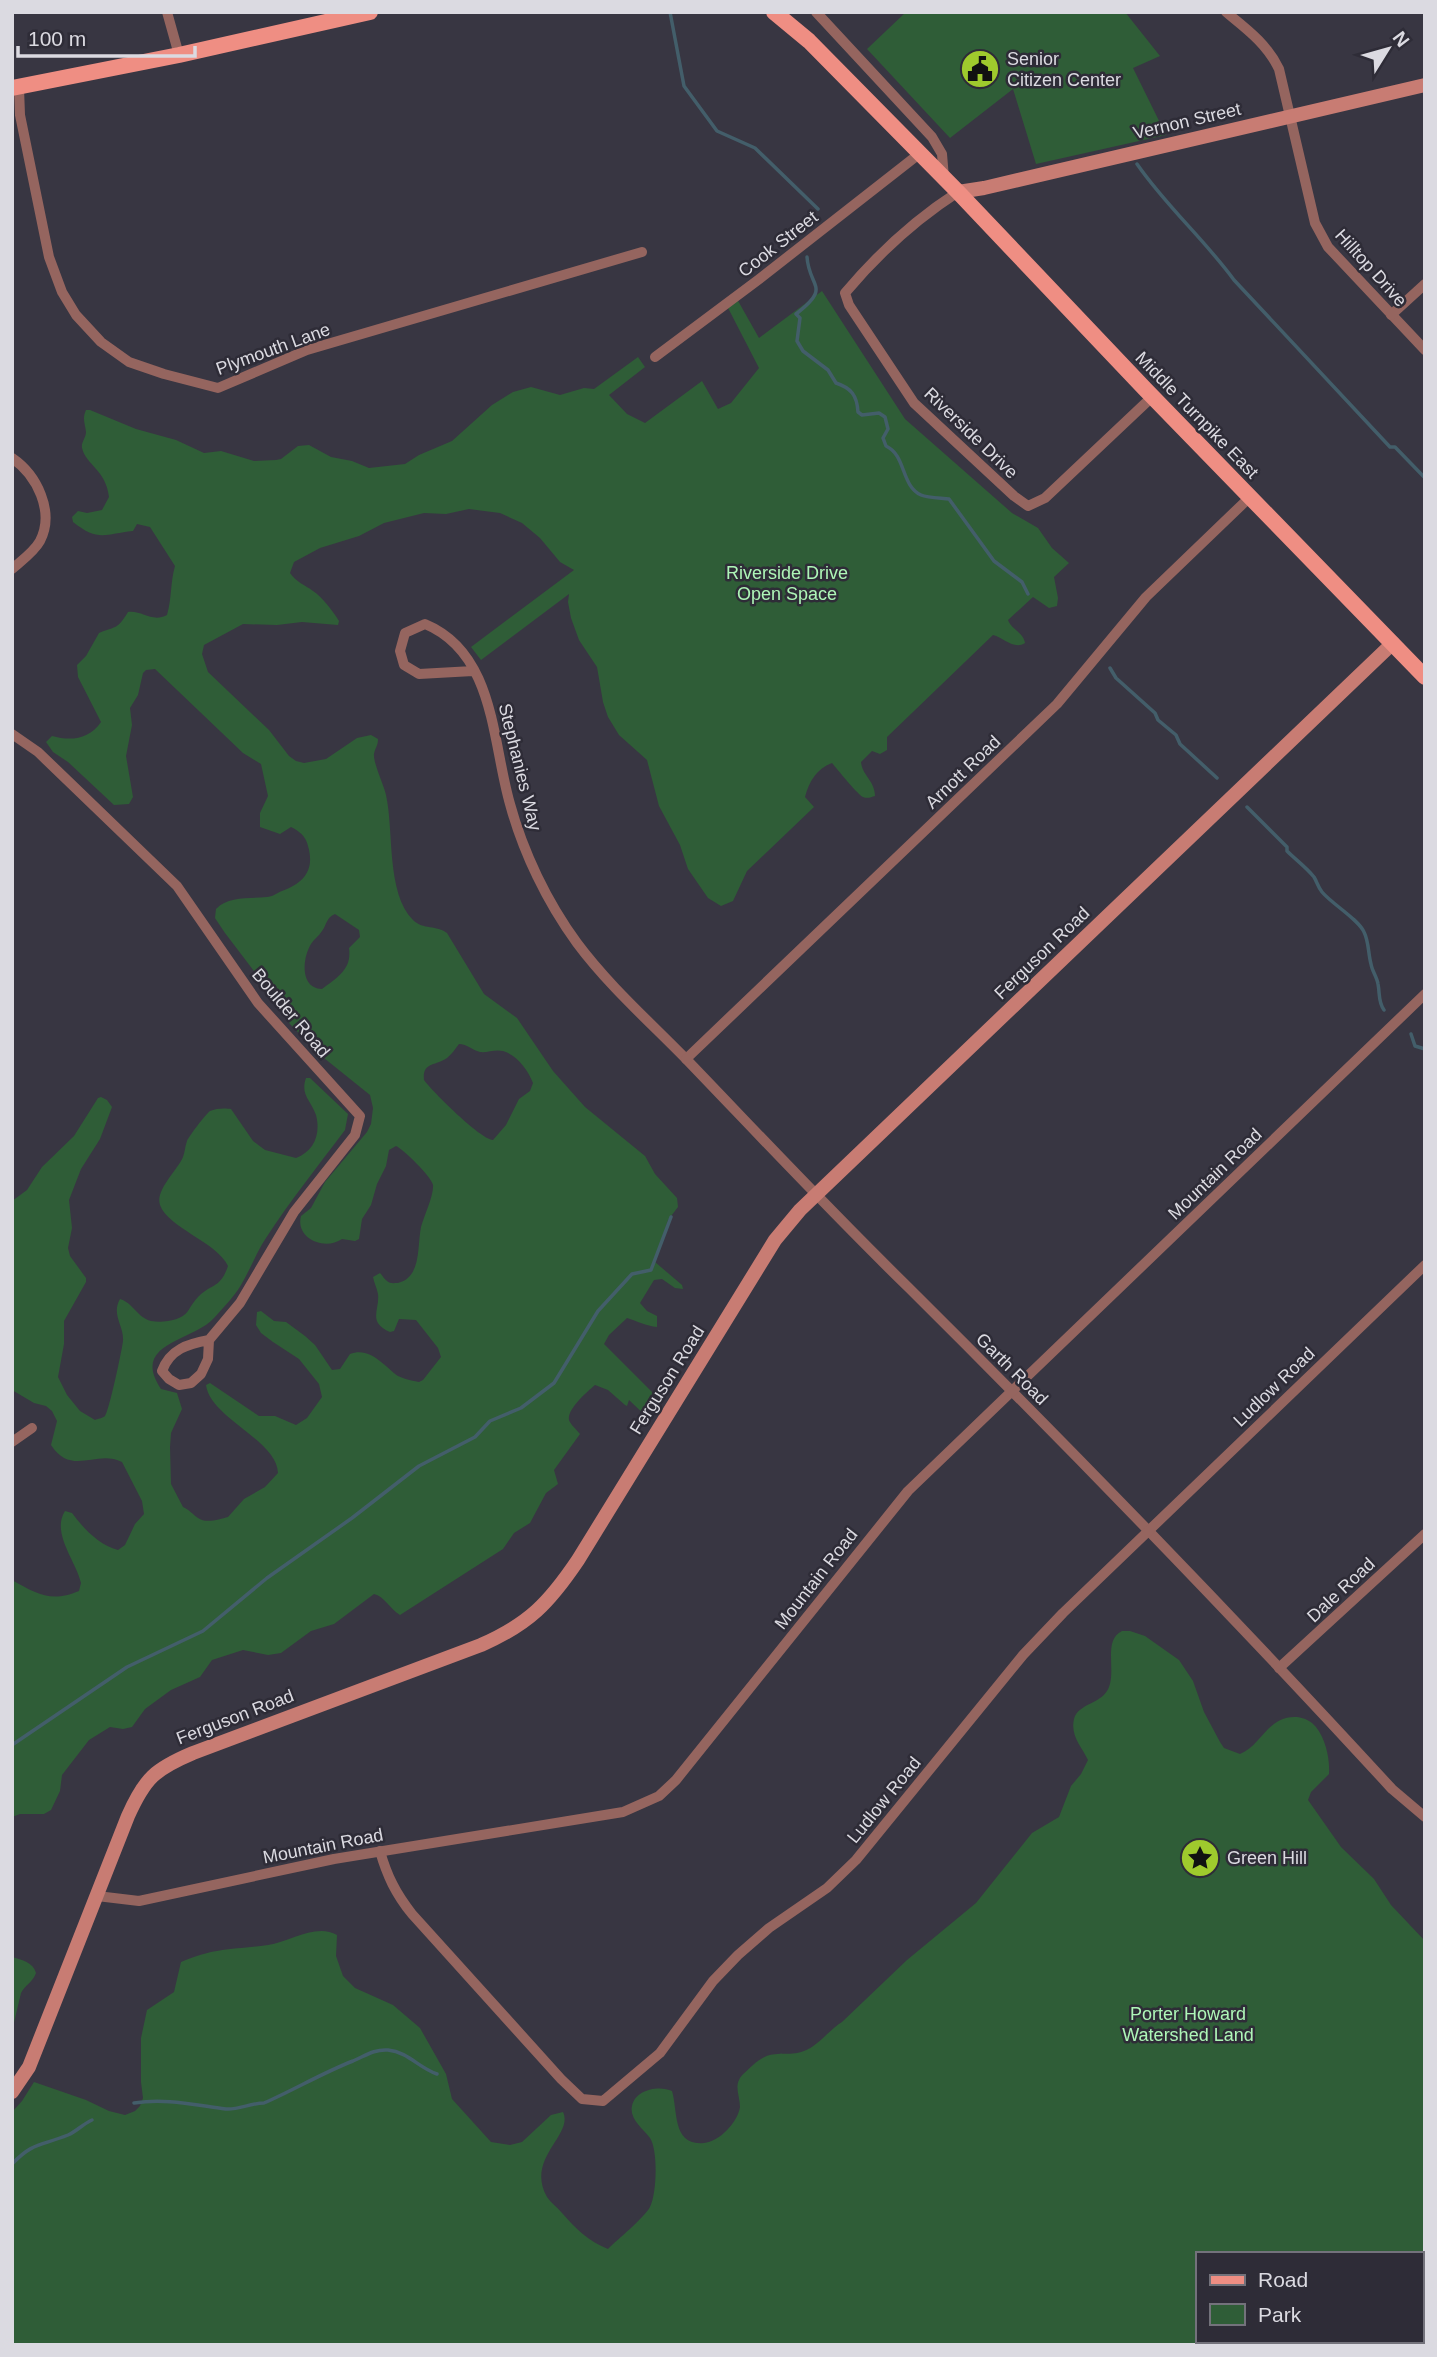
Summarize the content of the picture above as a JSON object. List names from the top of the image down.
{
  "streets": {
    "main road": ["Middle Turnpike East"],
    "street": [
      "Vernon Street",
      "Cook Street",
      "Hilltop Drive",
      "Plymouth Lane",
      "Riverside Drive",
      "Stephanies Way",
      "Arnott Road",
      "Ferguson Road",
      "Boulder Road",
      "Mountain Road",
      "Garth Road",
      "Ludlow Road",
      "Dale Road"
    ]
  },
  "crossings": [
    ["Vernon Street", "Hilltop Drive"],
    ["Vernon Street", "Middle Turnpike East"],
    ["Vernon Street", "Riverside Drive"],
    ["Cook Street", "Middle Turnpike East"],
    ["Middle Turnpike East", "Riverside Drive"],
    ["Middle Turnpike East", "Arnott Road"],
    ["Middle Turnpike East", "Ferguson Road"],
    ["Stephanies Way", "Garth Road"],
    ["Arnott Road", "Garth Road"],
    ["Ferguson Road", "Mountain Road"],
    ["Ferguson Road", "Garth Road"],
    ["Mountain Road", "Garth Road"],
    ["Mountain Road", "Ludlow Road"],
    ["Garth Road", "Ludlow Road"],
    ["Garth Road", "Dale Road"]
  ],
  "parks": ["Riverside Drive Open Space", "Porter Howard Watershed Land"],
  "places": {
    "public building": ["Senior Citizen Center"],
    "place": ["Green Hill"]
  },
  "legend": ["Road", "Park"],
  "scale_bar": "100 m",
  "north": "top right"
}
